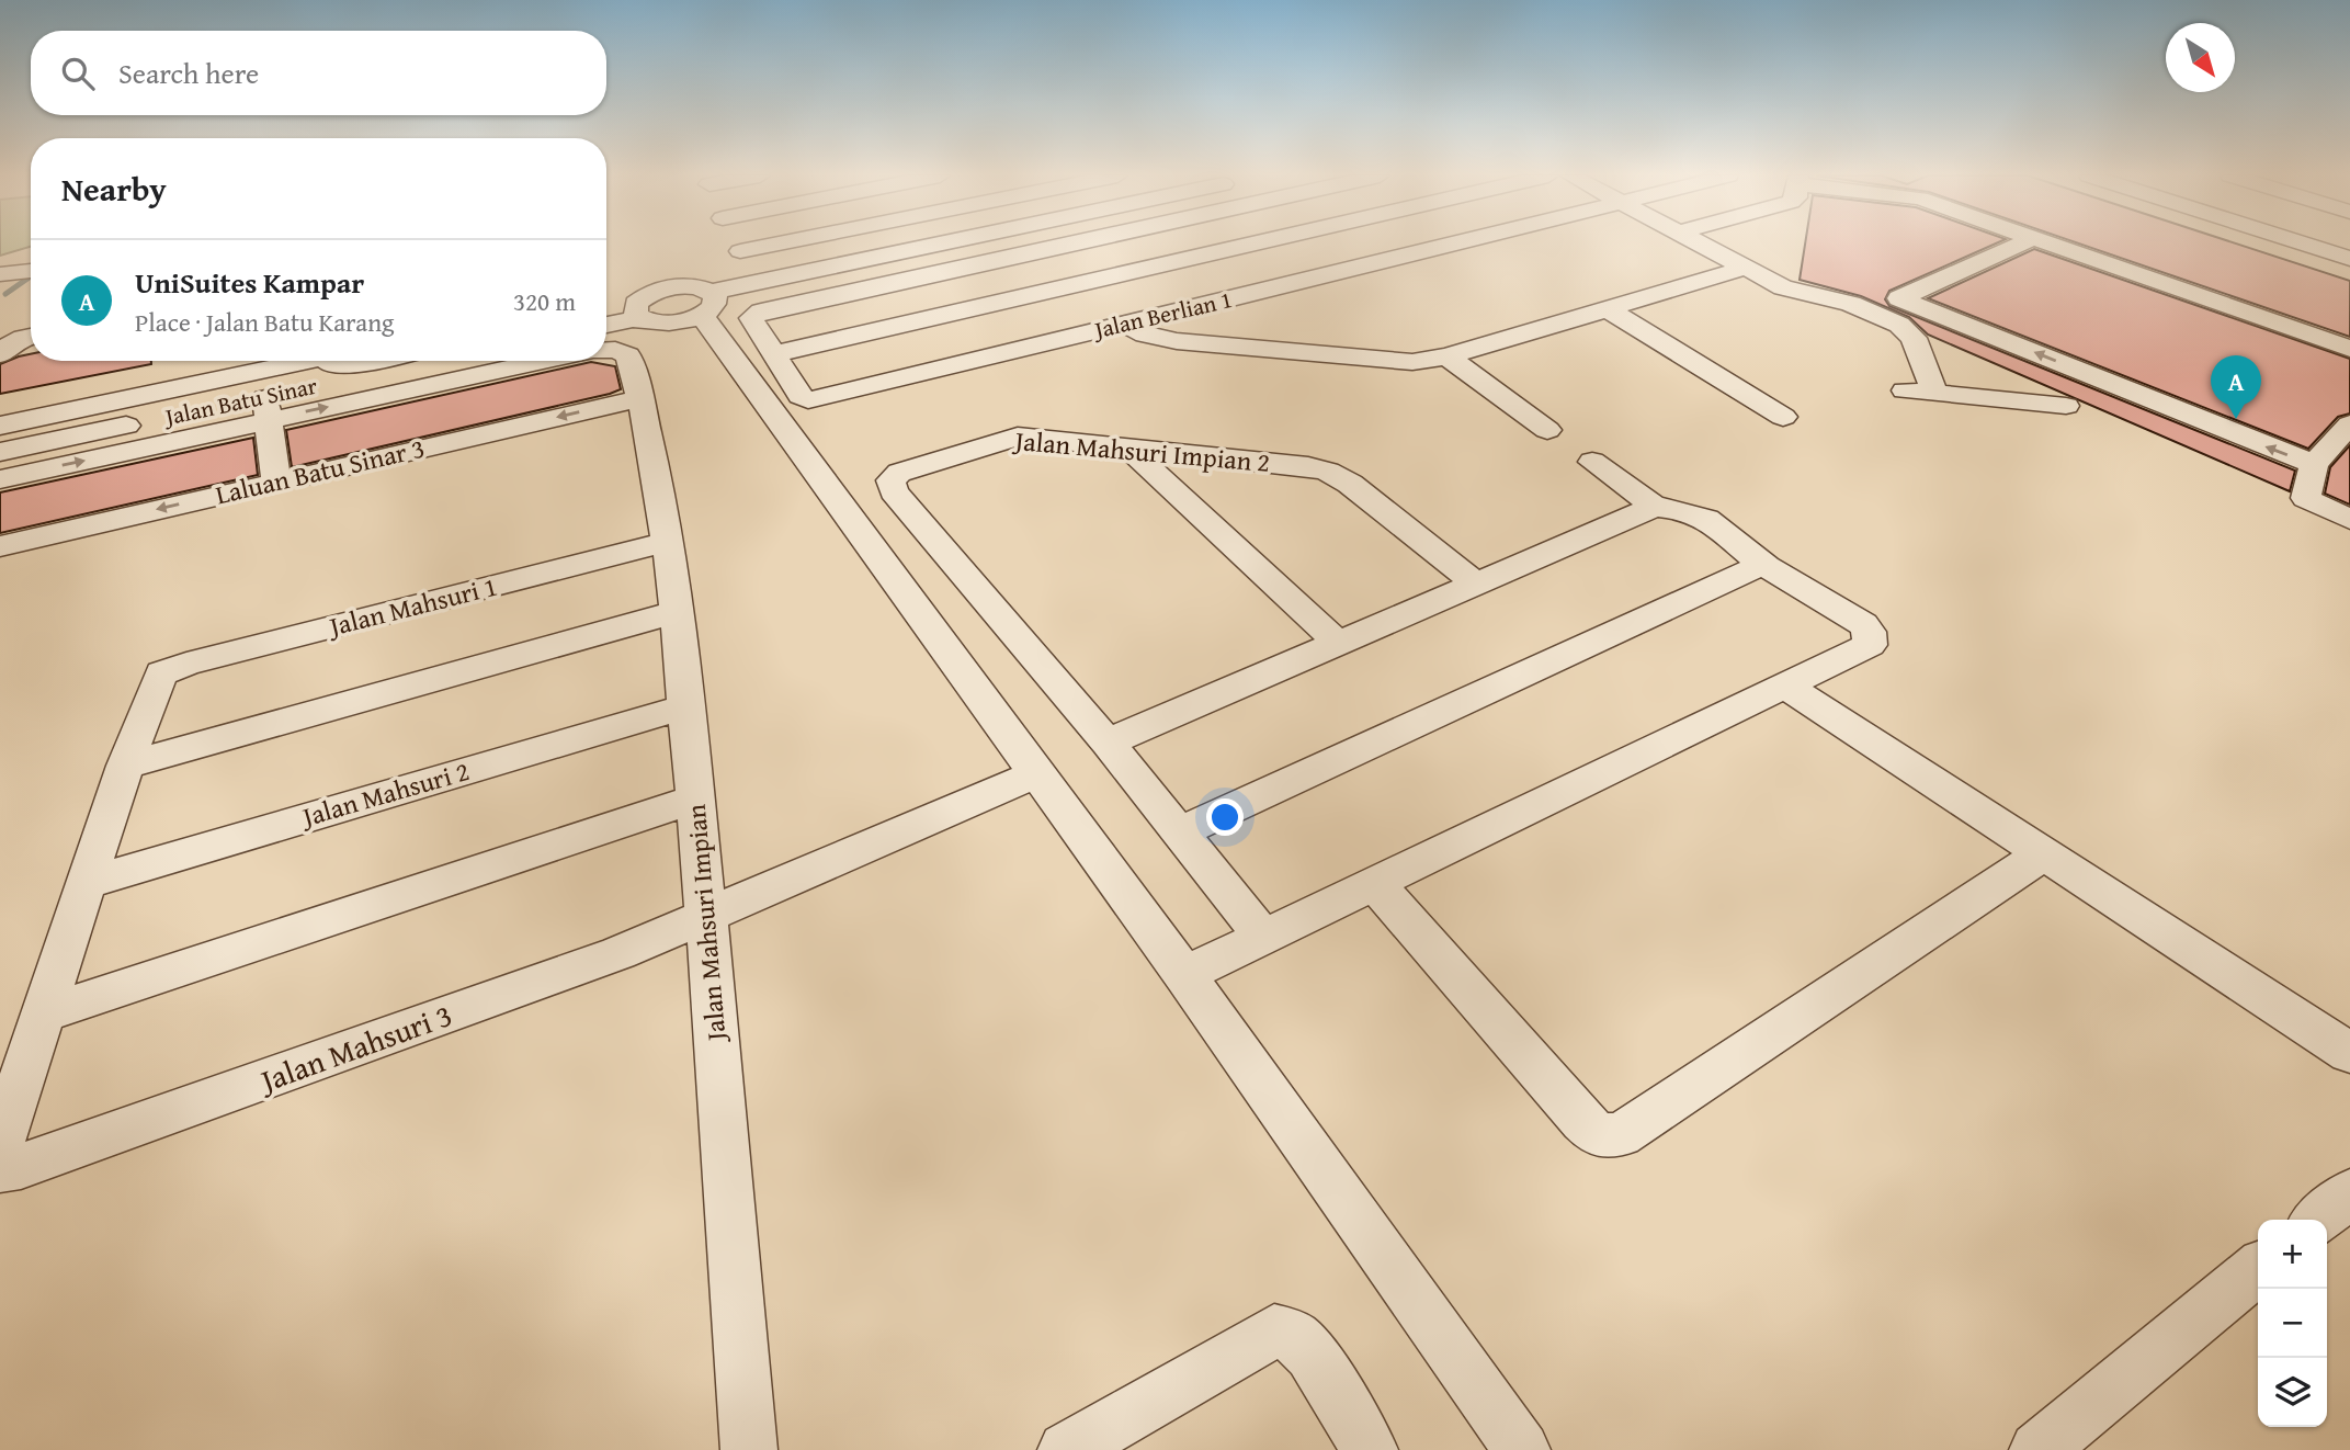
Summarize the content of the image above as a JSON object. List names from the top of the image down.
{
  "streets": {
    "street": [
      "Jalan Berlian 1",
      "Jalan Batu Sinar",
      "Jalan Mahsuri Impian 2",
      "Laluan Batu Sinar 3",
      "Jalan Mahsuri 1",
      "Jalan Mahsuri 2",
      "Jalan Mahsuri Impian",
      "Jalan Mahsuri 3"
    ]
  },
  "crossings": [
    ["Laluan Batu Sinar 3", "Jalan Mahsuri Impian"],
    ["Jalan Mahsuri 1", "Jalan Mahsuri Impian"],
    ["Jalan Mahsuri 2", "Jalan Mahsuri Impian"],
    ["Jalan Mahsuri Impian", "Jalan Mahsuri 3"]
  ],
  "north": "bottom right",
  "page": {
    "search": "Search here",
    "heading": "Nearby",
    "list": [
      {
        "mark": "A",
        "name": "UniSuites Kampar",
        "note": "Place · Jalan Batu Karang",
        "value": "320 m"
      }
    ],
    "pins": "A",
    "map_buttons": ["+", "−"]
  }
}
